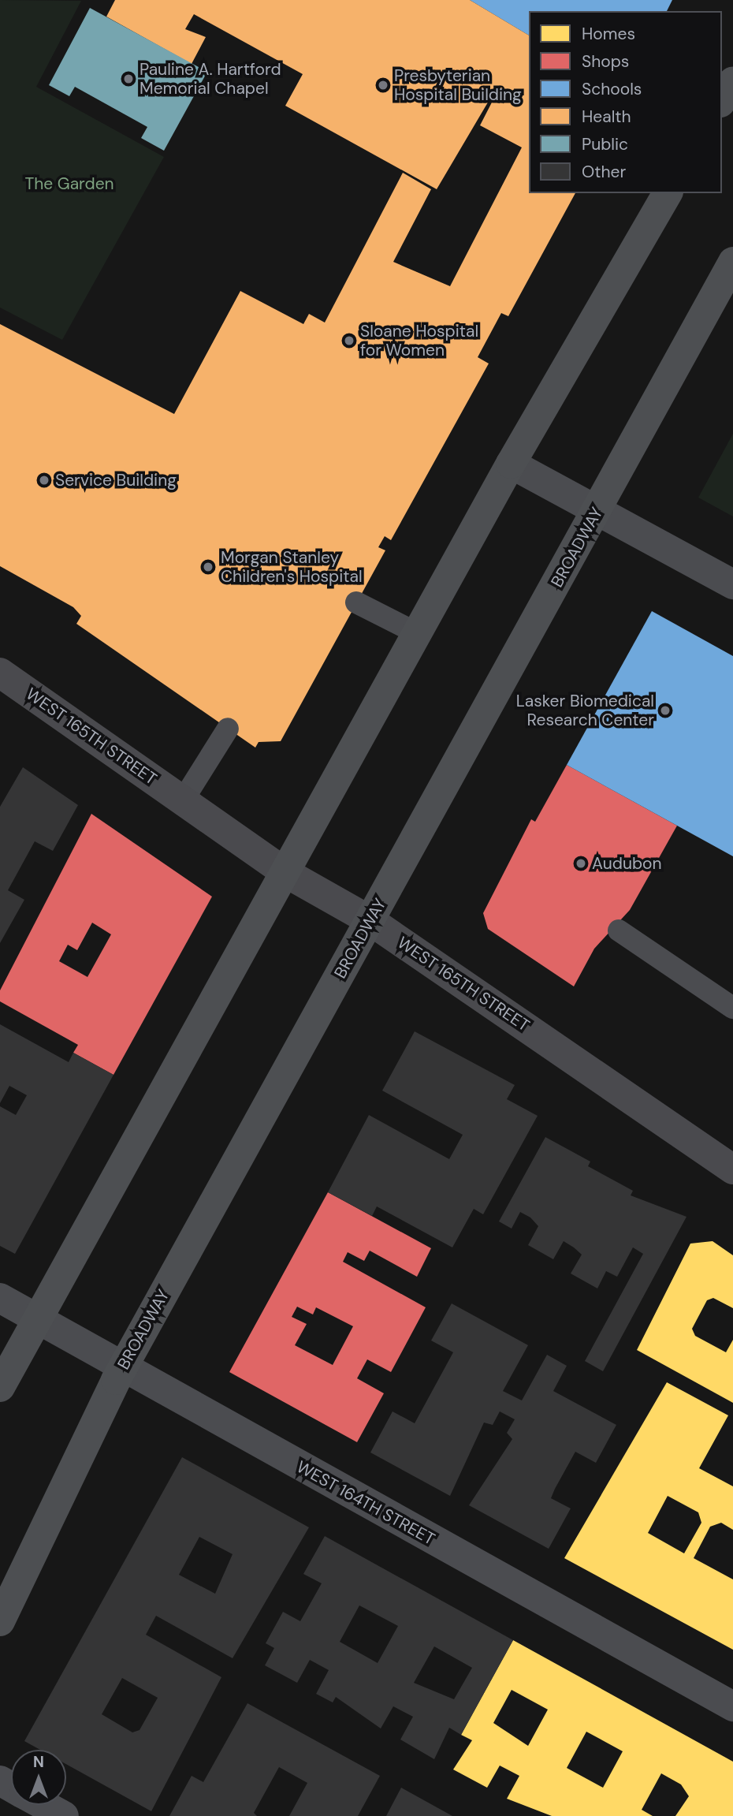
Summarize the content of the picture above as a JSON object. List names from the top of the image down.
{
  "streets": {
    "main road": ["BROADWAY", "WEST 165TH STREET"],
    "street": ["WEST 164TH STREET"]
  },
  "crossings": [
    ["BROADWAY", "WEST 165TH STREET"],
    ["BROADWAY", "WEST 164TH STREET"]
  ],
  "parks": ["The Garden"],
  "places": [
    "Pauline A. Hartford Memorial Chapel",
    "Presbyterian Hospital Building",
    "Sloane Hospital for Women",
    "Service Building",
    "Morgan Stanley Children's Hospital",
    "Lasker Biomedical Research Center",
    "Audubon"
  ],
  "legend": [
    "Homes",
    "Shops",
    "Schools",
    "Health",
    "Public",
    "Other"
  ],
  "north": "top"
}
